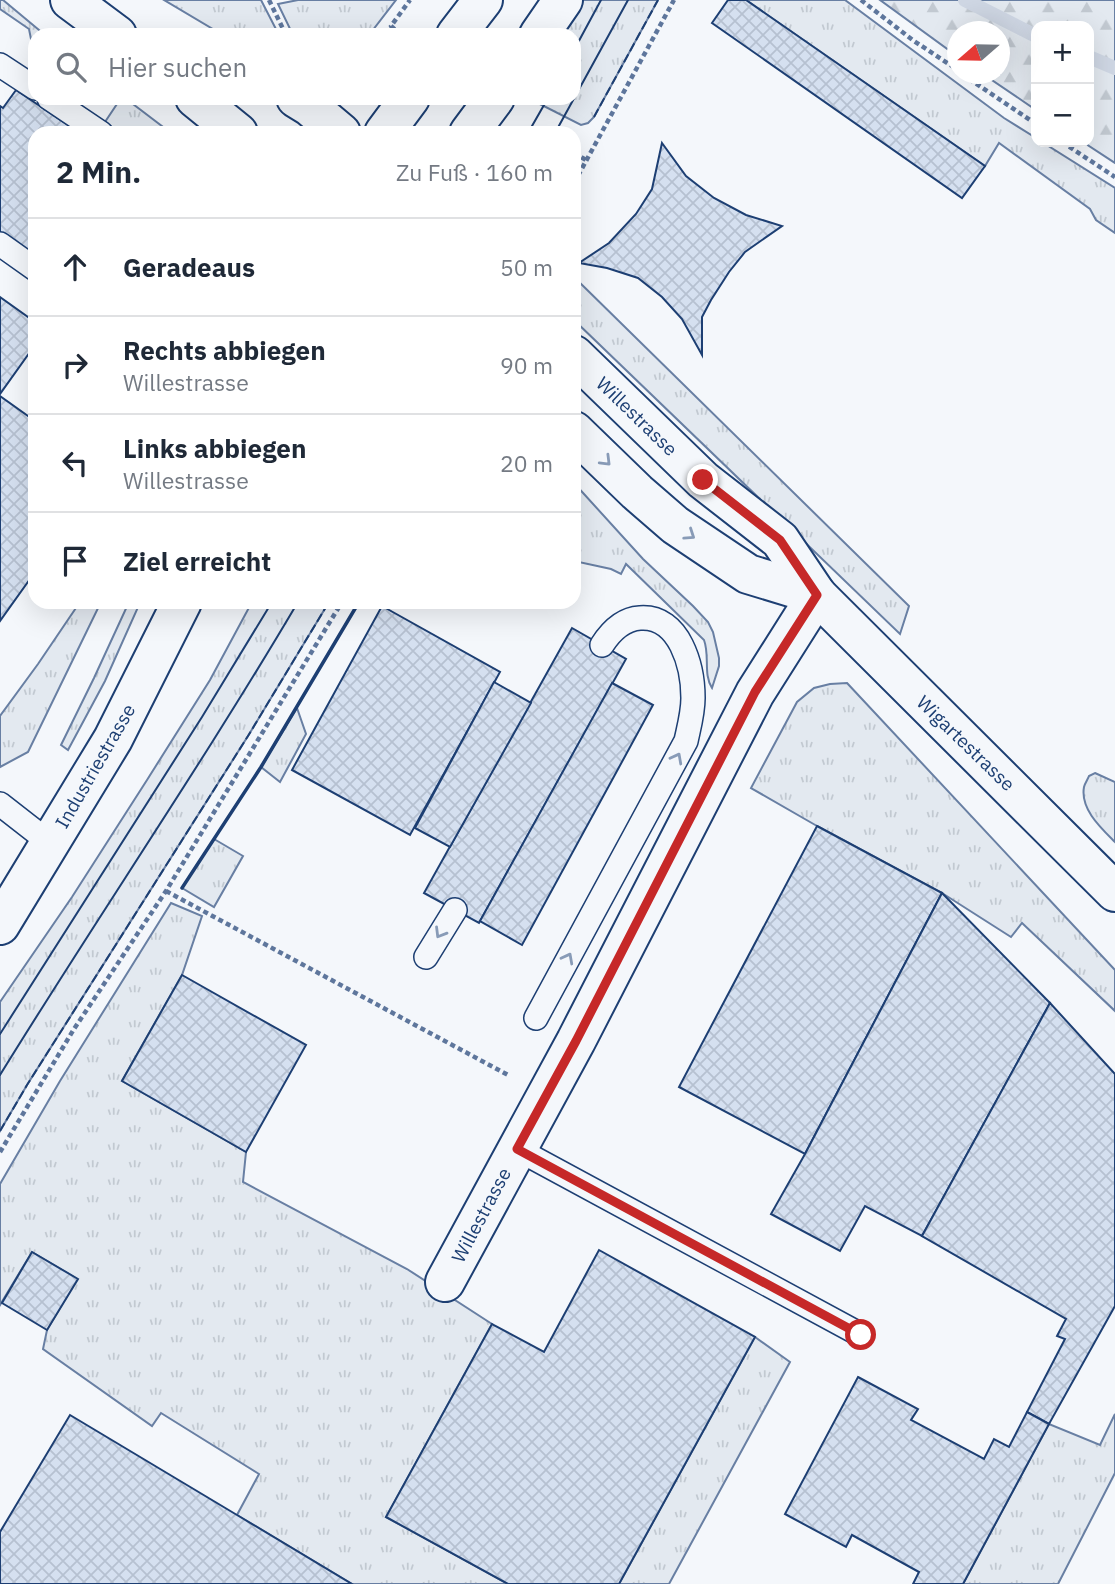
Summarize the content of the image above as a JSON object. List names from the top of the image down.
{
  "streets": {
    "street": ["Willestrasse", "Wigartestrasse", "Industriestrasse"]
  },
  "crossings": [
    ["Willestrasse", "Wigartestrasse"]
  ],
  "north": "left",
  "page": {
    "map_buttons": ["+", "−"],
    "search": "Hier suchen",
    "heading": ["2 Min.", "Zu Fuß · 160 m"],
    "list": [
      ["Geradeaus", "50 m"],
      ["Rechts abbiegen", "Willestrasse", "90 m"],
      ["Links abbiegen", "Willestrasse", "20 m"],
      "Ziel erreicht"
    ]
  }
}
